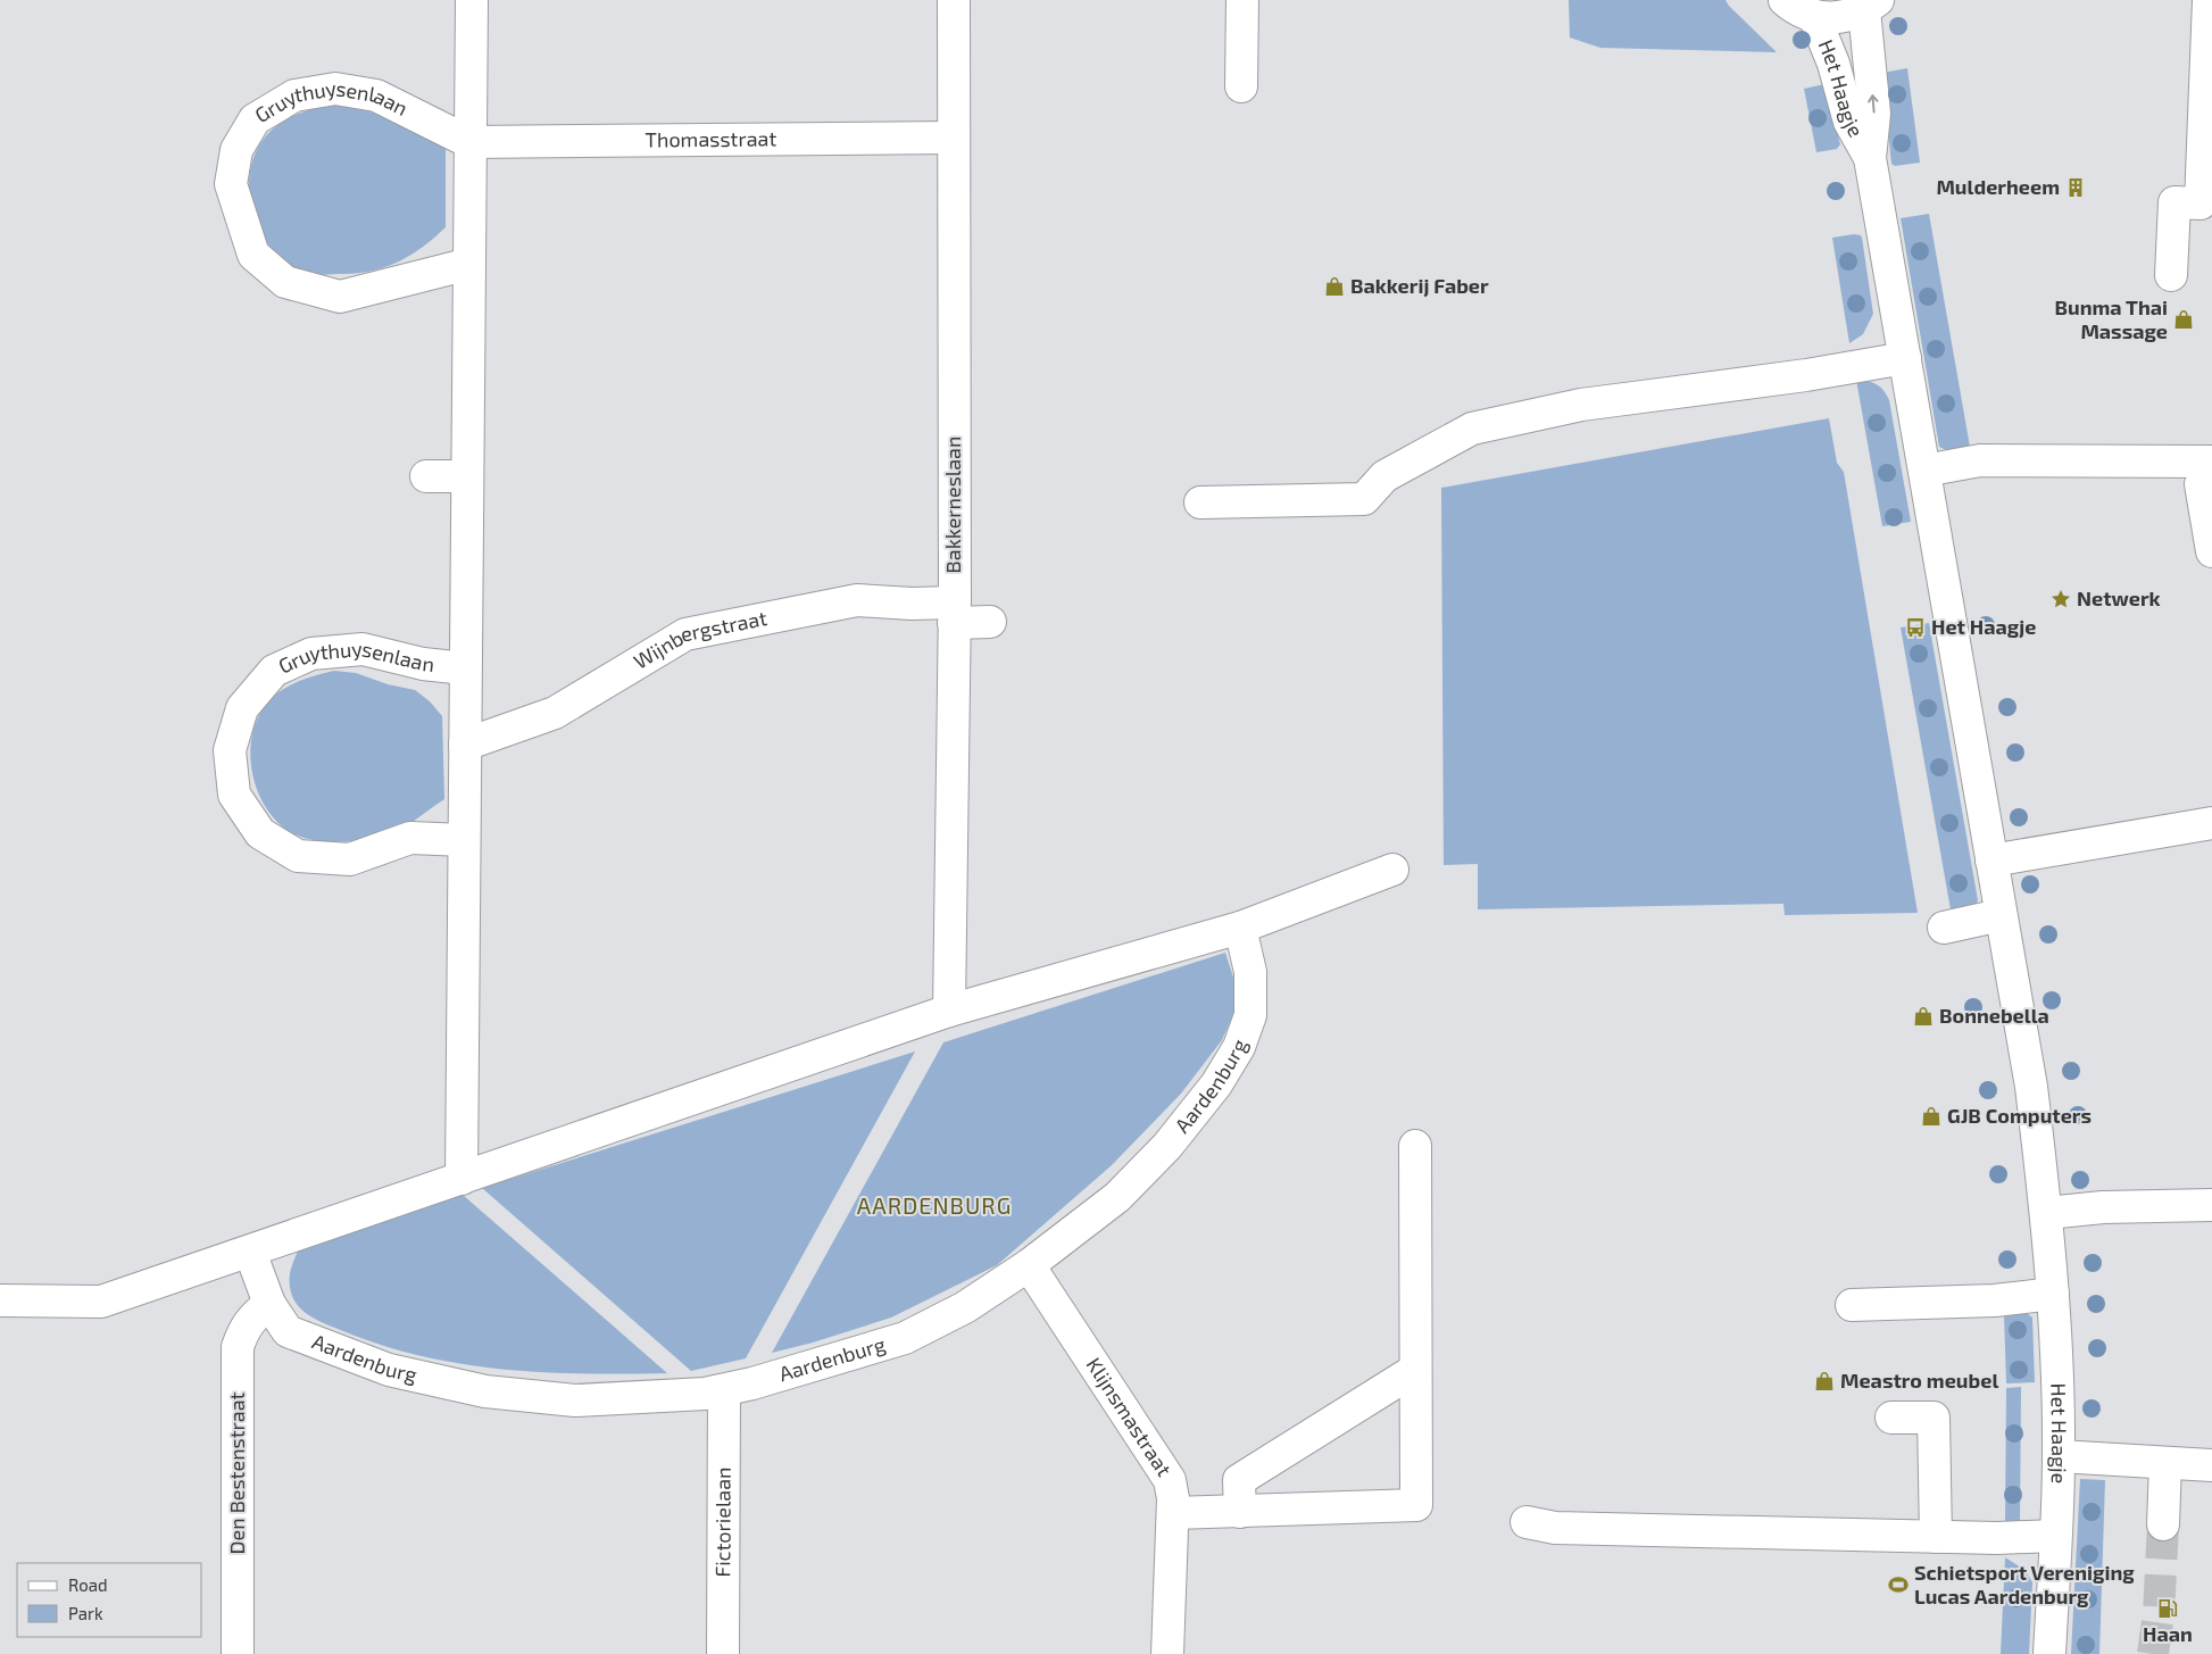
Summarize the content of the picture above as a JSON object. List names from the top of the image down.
{
  "streets": {
    "street": [
      "Het Haagje",
      "Gruythuysenlaan",
      "Thomasstraat",
      "Bakkerneslaan",
      "Wijnbergstraat",
      "Aardenburg",
      "Klijnsmastraat",
      "Den Bestenstraat",
      "Fictorielaan"
    ]
  },
  "crossings": [
    ["Gruythuysenlaan", "Thomasstraat"],
    ["Gruythuysenlaan", "Wijnbergstraat"],
    ["Thomasstraat", "Bakkerneslaan"],
    ["Bakkerneslaan", "Wijnbergstraat"],
    ["Aardenburg", "Klijnsmastraat"],
    ["Aardenburg", "Den Bestenstraat"],
    ["Aardenburg", "Fictorielaan"]
  ],
  "districts": ["AARDENBURG"],
  "places": {
    "building": ["Mulderheem"],
    "shop": [
      "Bakkerij Faber",
      "Bunma Thai Massage",
      "Bonnebella",
      "GJB Computers",
      "Meastro meubel"
    ],
    "place": ["Netwerk"],
    "bus stop": ["Het Haagje"],
    "sports": ["Schietsport Vereniging Lucas Aardenburg"],
    "fuel station": ["Haan"]
  },
  "legend": ["Road", "Park"]
}
